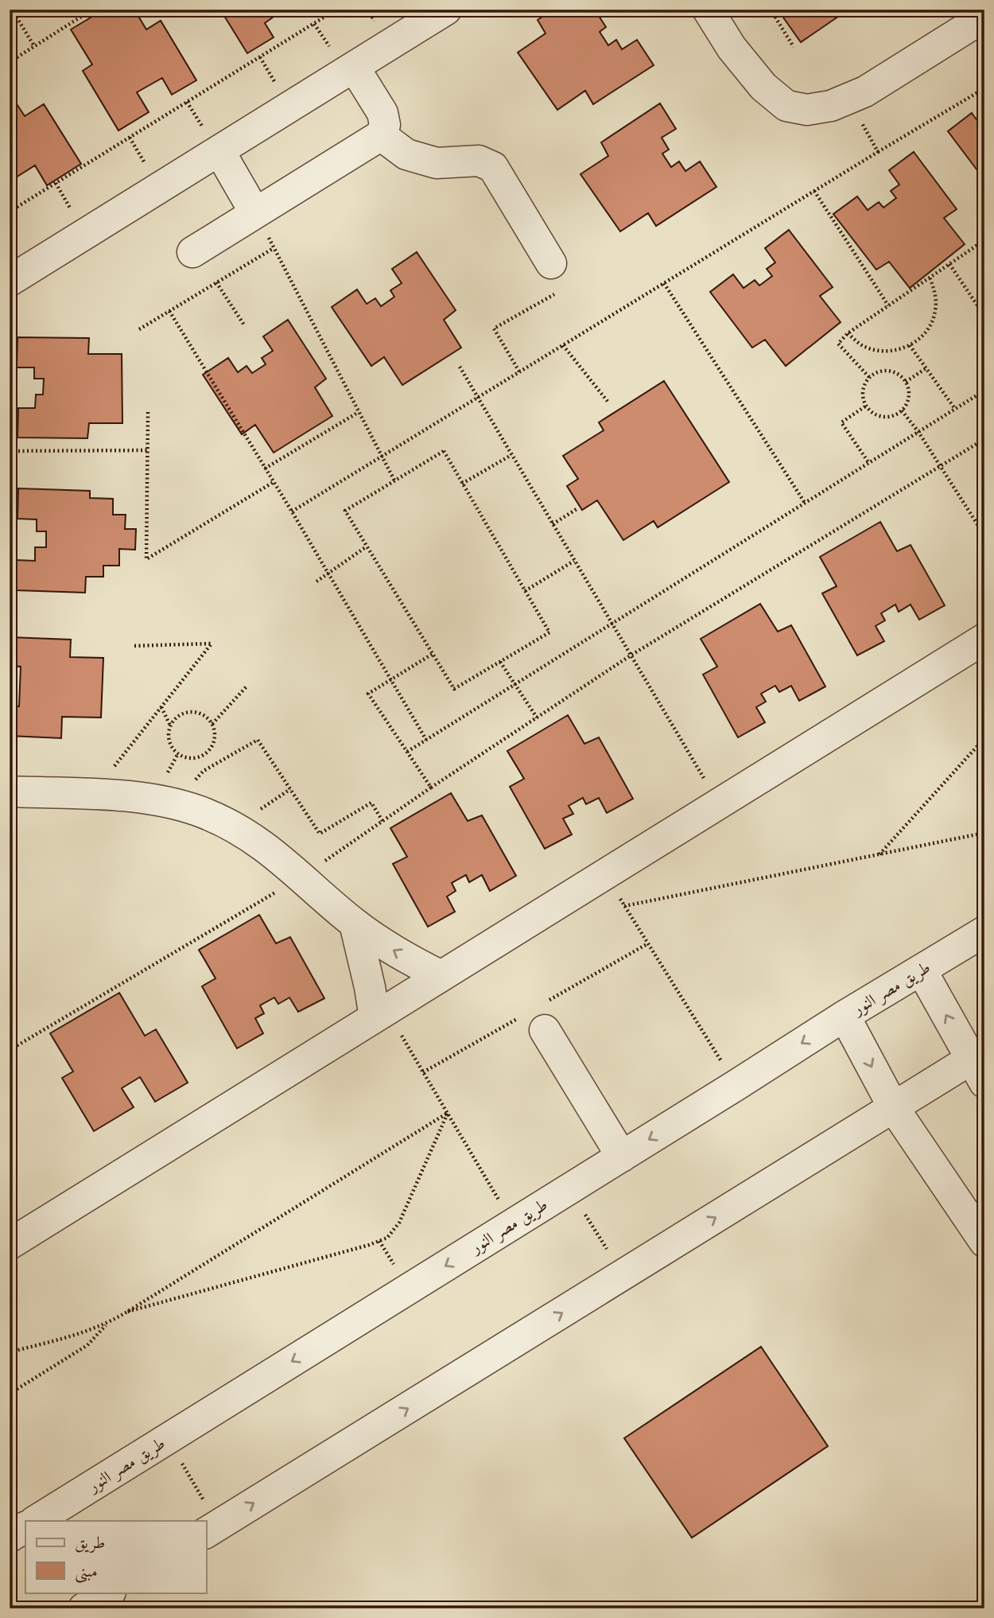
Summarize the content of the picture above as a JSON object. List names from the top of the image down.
{
  "streets": {
    "street": ["طريق مصر النور"]
  },
  "legend": ["طريق", "مبنى"]
}
